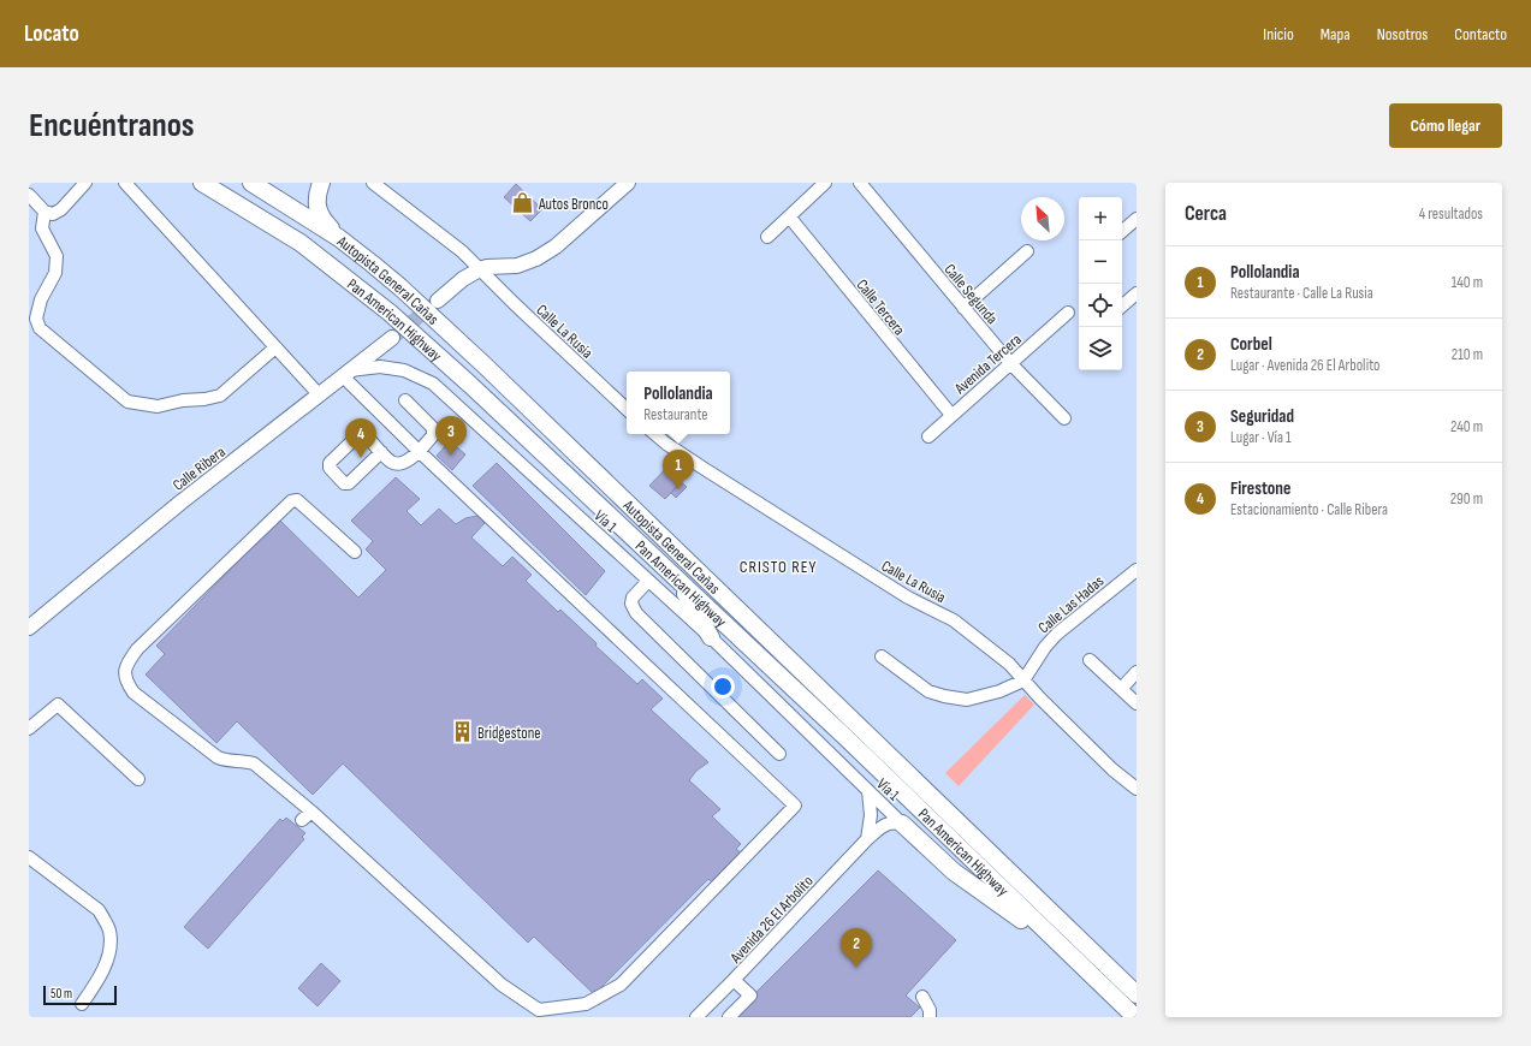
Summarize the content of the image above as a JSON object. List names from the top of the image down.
{
  "streets": {
    "highway": ["Autopista General Cañas", "Pan American Highway"],
    "main road": ["Calle Ribera"],
    "street": [
      "Calle Segunda",
      "Calle Tercera",
      "Calle La Rusia",
      "Avenida Tercera",
      "Vía 1",
      "Calle Las Hadas",
      "Avenida 26 El Arbolito"
    ]
  },
  "crossings": [
    ["Calle Segunda", "Avenida Tercera"],
    ["Calle Tercera", "Avenida Tercera"],
    ["Calle La Rusia", "Calle Las Hadas"],
    ["Calle Ribera", "Vía 1"],
    ["Vía 1", "Avenida 26 El Arbolito"]
  ],
  "districts": ["CRISTO REY"],
  "places": {
    "shop": ["Autos Bronco"],
    "building": ["Bridgestone"]
  },
  "scale_bar": "50 m",
  "north": "top left",
  "page": {
    "header": "Locato",
    "nav": [
      "Inicio",
      "Mapa",
      "Nosotros",
      "Contacto"
    ],
    "buttons": "Cómo llegar",
    "title": "Encuéntranos",
    "heading": ["Cerca", "4 resultados"],
    "map_buttons": ["+", "−"],
    "list": [
      {
        "mark": "1",
        "name": "Pollolandia",
        "note": "Restaurante · Calle La Rusia",
        "value": "140 m"
      },
      {
        "mark": "2",
        "name": "Corbel",
        "note": "Lugar · Avenida 26 El Arbolito",
        "value": "210 m"
      },
      {
        "mark": "3",
        "name": "Seguridad",
        "note": "Lugar · Vía 1",
        "value": "240 m"
      },
      {
        "mark": "4",
        "name": "Firestone",
        "note": "Estacionamiento · Calle Ribera",
        "value": "290 m"
      }
    ],
    "popup": ["Pollolandia", "Restaurante"],
    "pins": [
      "3",
      "4",
      "1",
      "2"
    ],
    "scale": "50 m"
  }
}
